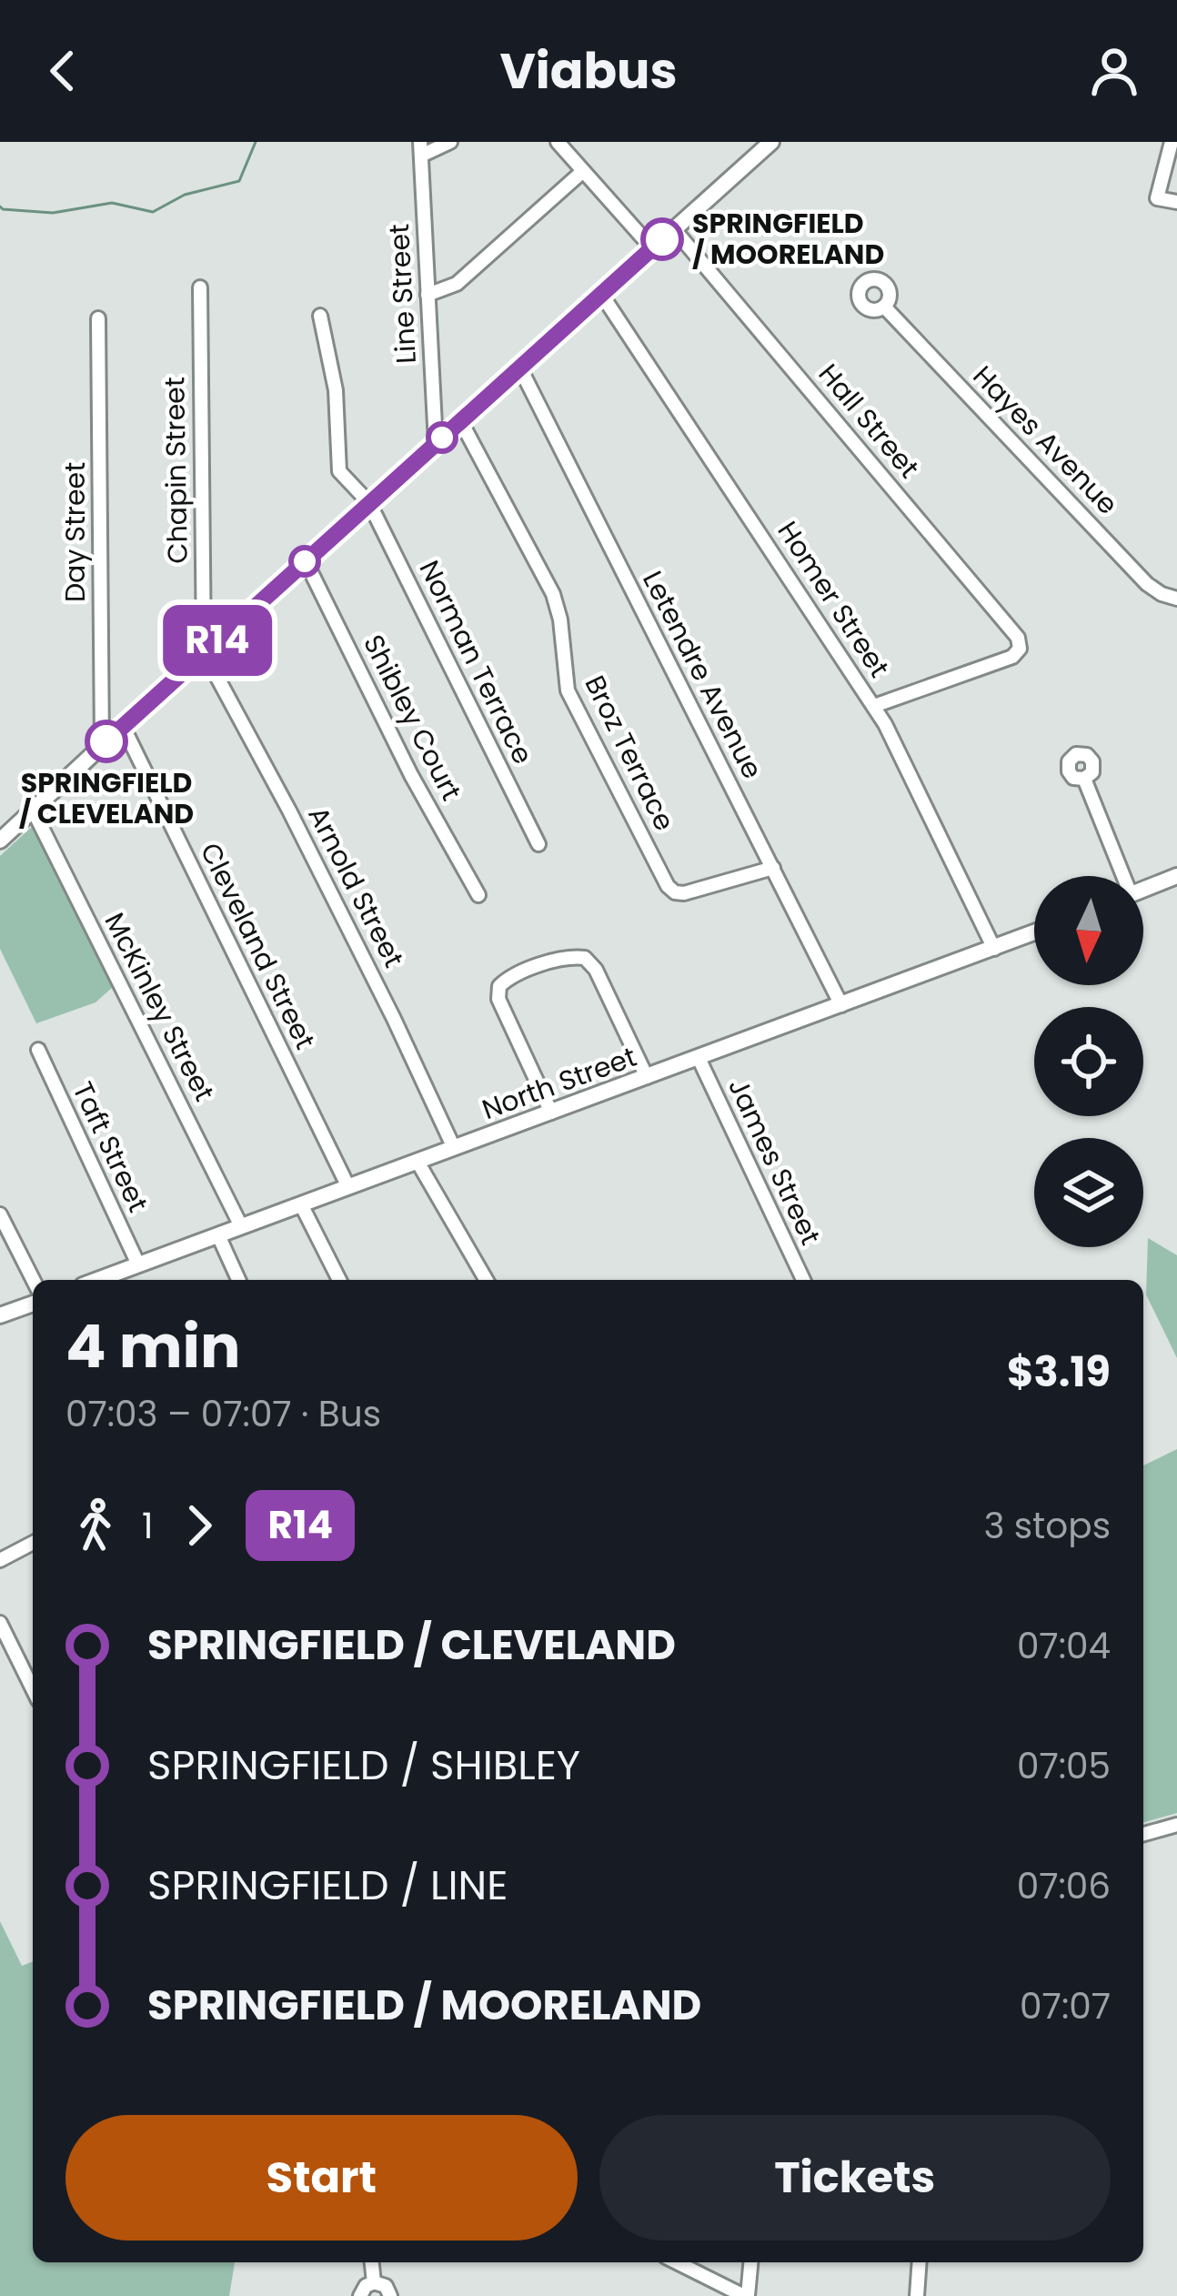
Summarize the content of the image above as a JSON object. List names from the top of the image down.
{
  "streets": {
    "main road": ["North Street"],
    "street": [
      "Line Street",
      "Hall Street",
      "Hayes Avenue",
      "Chapin Street",
      "Day Street",
      "Homer Street",
      "Norman Terrace",
      "Letendre Avenue",
      "Shibley Court",
      "Broz Terrace",
      "Arnold Street",
      "Cleveland Street",
      "McKinley Street",
      "Taft Street",
      "James Street"
    ]
  },
  "crossings": [
    ["Hall Street", "Homer Street"],
    ["Chapin Street", "Arnold Street"],
    ["Homer Street", "North Street"],
    ["Letendre Avenue", "Broz Terrace"],
    ["Letendre Avenue", "North Street"],
    ["Arnold Street", "North Street"],
    ["Cleveland Street", "North Street"],
    ["McKinley Street", "North Street"],
    ["North Street", "Taft Street"],
    ["North Street", "James Street"]
  ],
  "places": ["SPRINGFIELD / MOORELAND", "SPRINGFIELD / CLEVELAND"],
  "lines": ["bus line R14"],
  "north": "bottom",
  "page": {
    "header": "Viabus",
    "on_map": "R14",
    "heading": ["4 min", "07:03 – 07:07 · Bus", "$3.19"],
    "legs": ["1", "R14", "3 stops"],
    "list": [
      {
        "name": "SPRINGFIELD / CLEVELAND",
        "value": "07:04"
      },
      {
        "name": "SPRINGFIELD / SHIBLEY",
        "value": "07:05"
      },
      {
        "name": "SPRINGFIELD / LINE",
        "value": "07:06"
      },
      {
        "name": "SPRINGFIELD / MOORELAND",
        "value": "07:07"
      }
    ],
    "buttons": ["Start", "Tickets"]
  }
}
